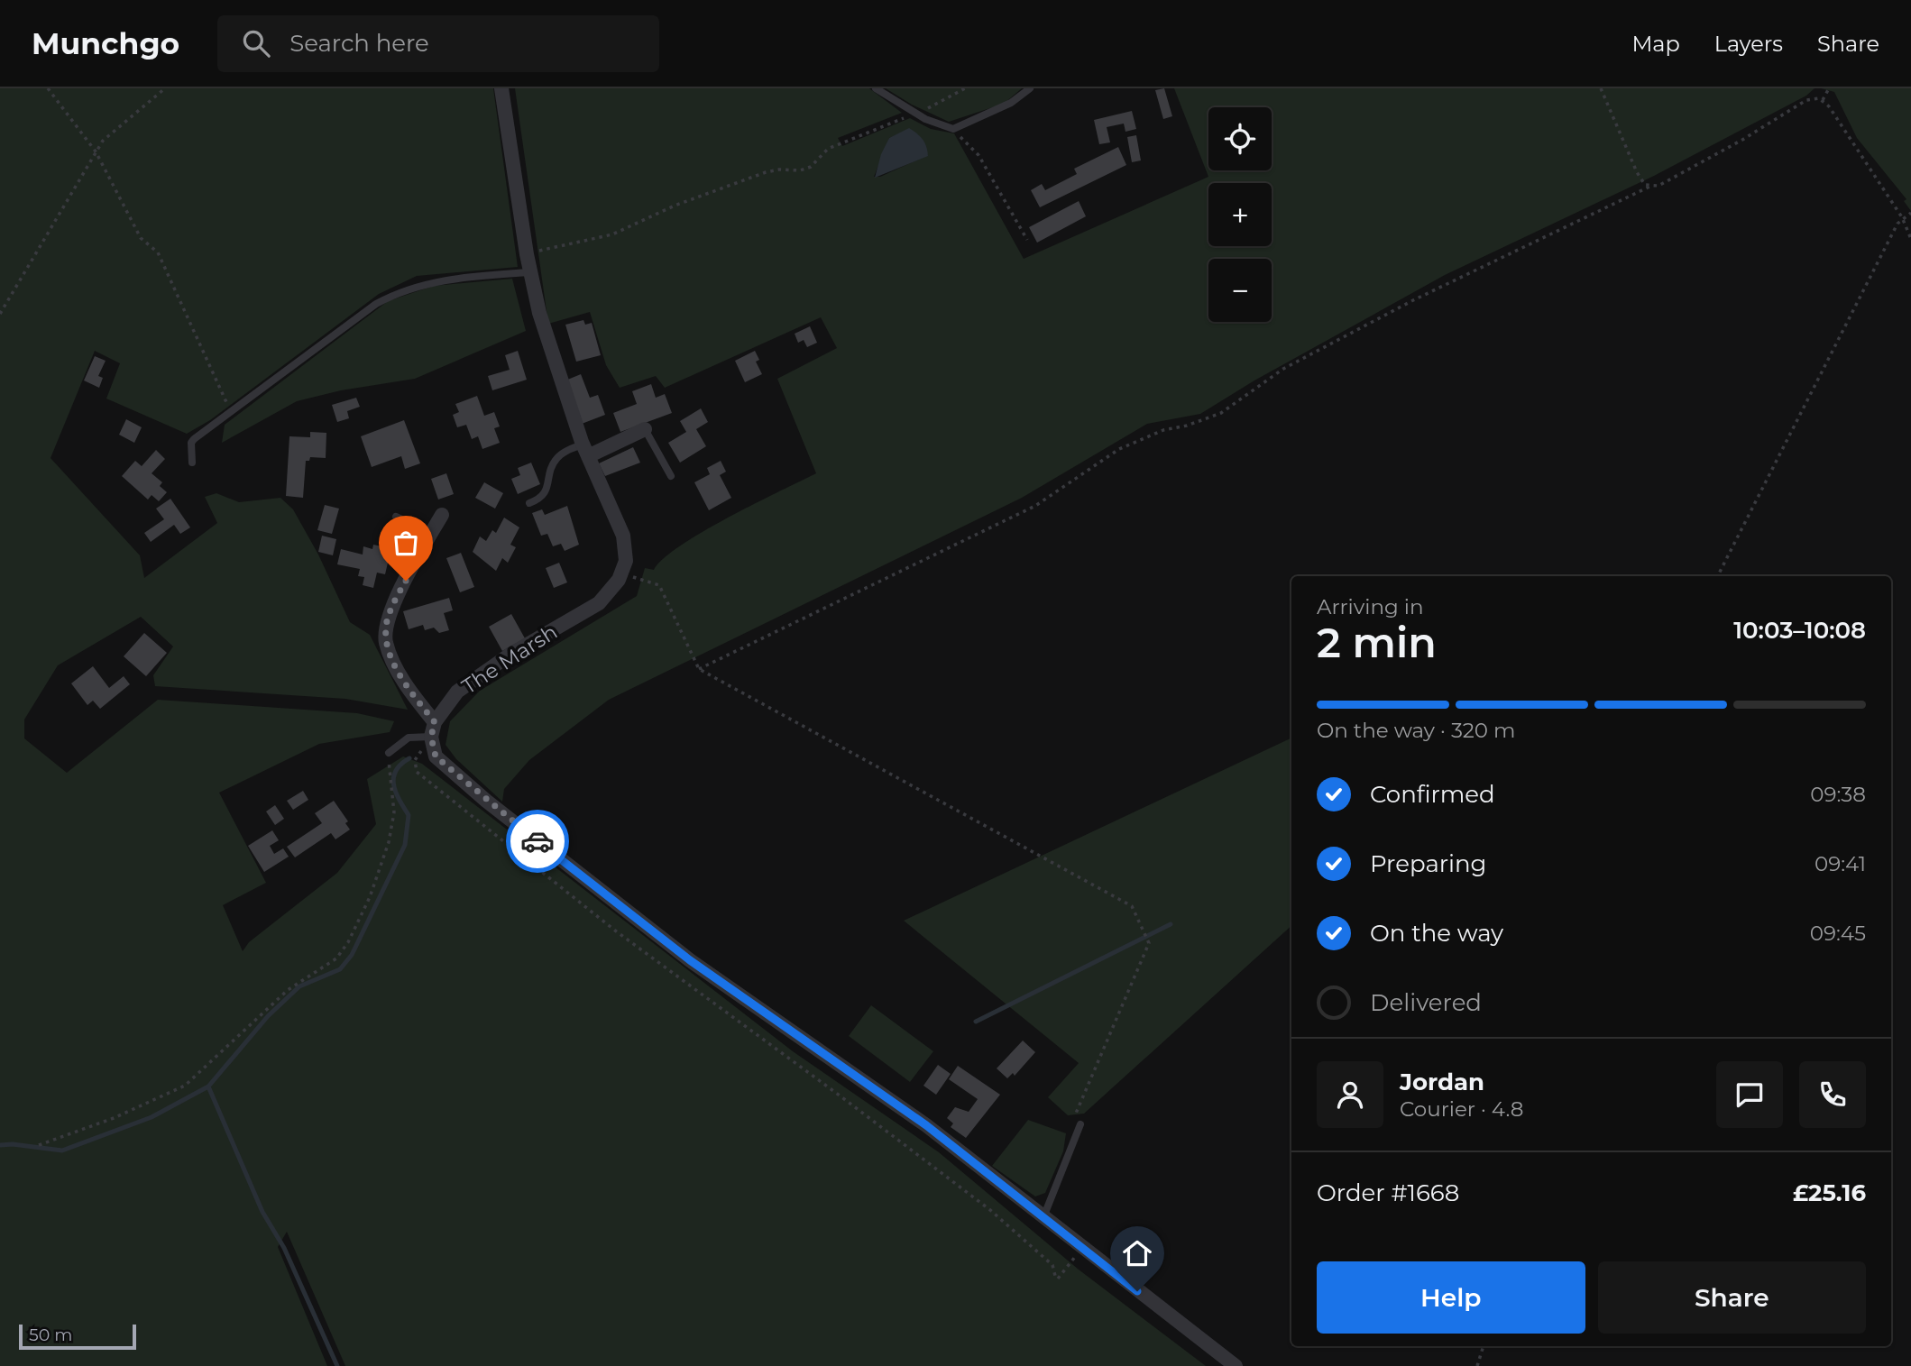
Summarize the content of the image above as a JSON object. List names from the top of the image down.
{
  "streets": {
    "street": ["The Marsh"]
  },
  "scale_bar": "50 m",
  "page": {
    "header": "Munchgo",
    "search": "Search here",
    "nav": ["Map", "Layers", "Share"],
    "map_buttons": ["+", "−"],
    "heading": ["2 min", "Arriving in", "10:03–10:08"],
    "panel": [
      "Jordan",
      "Courier · 4.8",
      "Order #1668",
      "£25.16"
    ],
    "bar": "On the way · 320 m",
    "list": [
      ["Confirmed", "09:38"],
      ["Preparing", "09:41"],
      ["On the way", "09:45"],
      "Delivered"
    ],
    "buttons": ["Help", "Share"],
    "scale": "50 m"
  }
}
